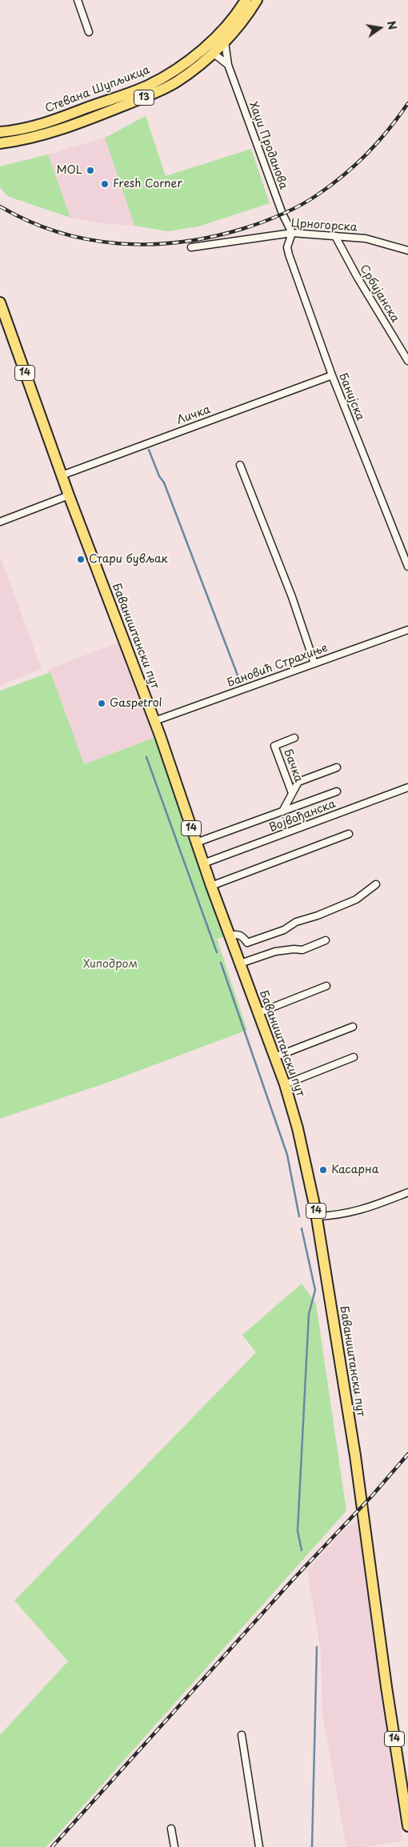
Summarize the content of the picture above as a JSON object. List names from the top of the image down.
{
  "streets": {
    "main road": [
      "Стевана Шупљикца",
      "13",
      "14",
      "Баваништански пут"
    ],
    "street": [
      "Хаџи Проданова",
      "Црногорска",
      "Србијанска",
      "Банијска",
      "Личка",
      "Бановић Страхиње",
      "Бачка",
      "Војвођанска"
    ]
  },
  "crossings": [
    ["Стевана Шупљикца", "Хаџи Проданова"],
    ["Хаџи Проданова", "Црногорска"],
    ["Хаџи Проданова", "Банијска"],
    ["Црногорска", "Србијанска"],
    ["Црногорска", "Банијска"],
    ["Банијска", "Личка"],
    ["Личка", "Баваништански пут"],
    ["Баваништански пут", "Бановић Страхиње"],
    ["Баваништански пут", "Војвођанска"]
  ],
  "parks": ["Хиподром"],
  "places": [
    "MOL",
    "Fresh Corner",
    "Стари бувљак",
    "Gaspetrol",
    "Касарна"
  ],
  "north": "right"
}
